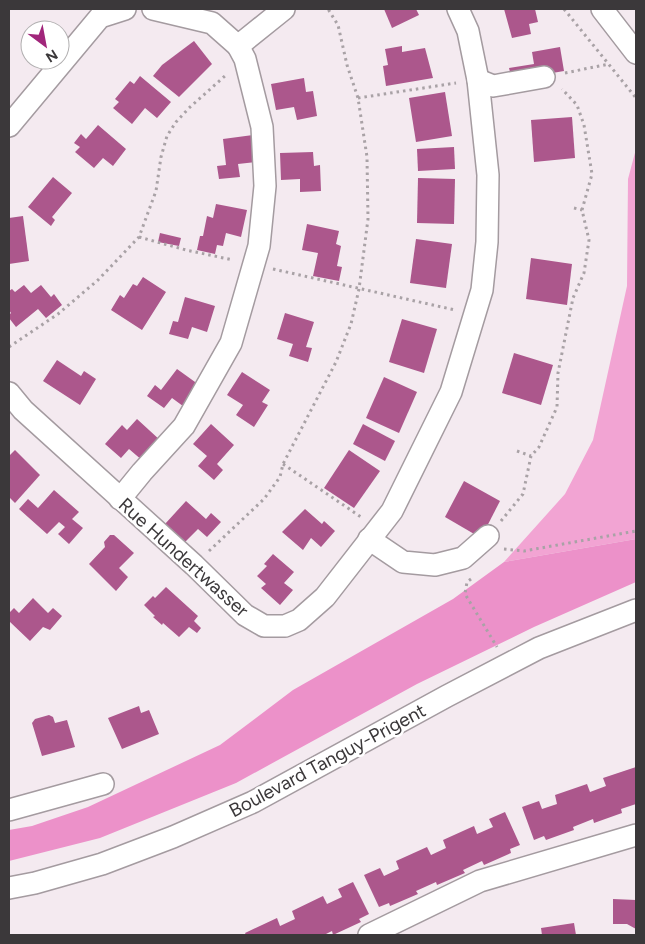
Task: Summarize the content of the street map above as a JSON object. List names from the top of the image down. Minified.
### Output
{"streets":{"street":["Rue Hundertwasser","Boulevard Tanguy-Prigent"]},"north":"bottom right"}
